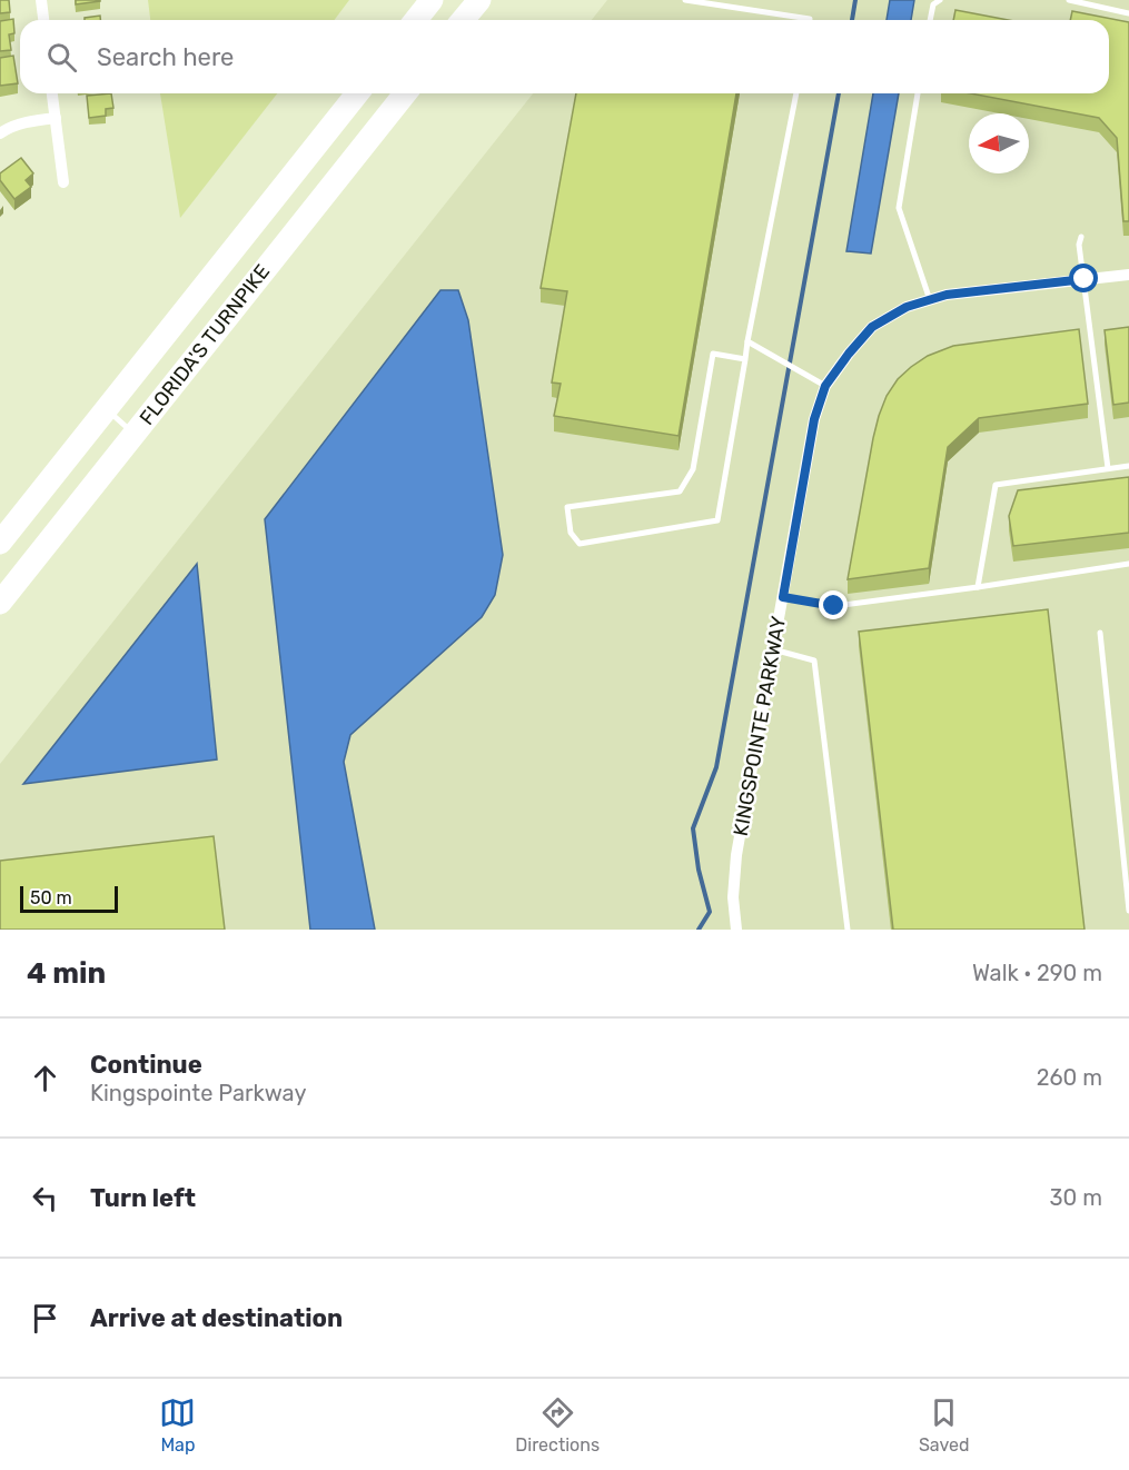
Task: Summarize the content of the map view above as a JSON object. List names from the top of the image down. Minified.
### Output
{"streets":{"highway":["FLORIDA'S TURNPIKE"],"street":["KINGSPOINTE PARKWAY"]},"scale_bar":"50 m","north":"left","page":{"search":"Search here","scale":"50 m","heading":["4 min","Walk · 290 m"],"list":[["Continue","Kingspointe Parkway","260 m"],["Turn left","30 m"],"Arrive at destination"],"nav":["Map","Directions","Saved"]}}
